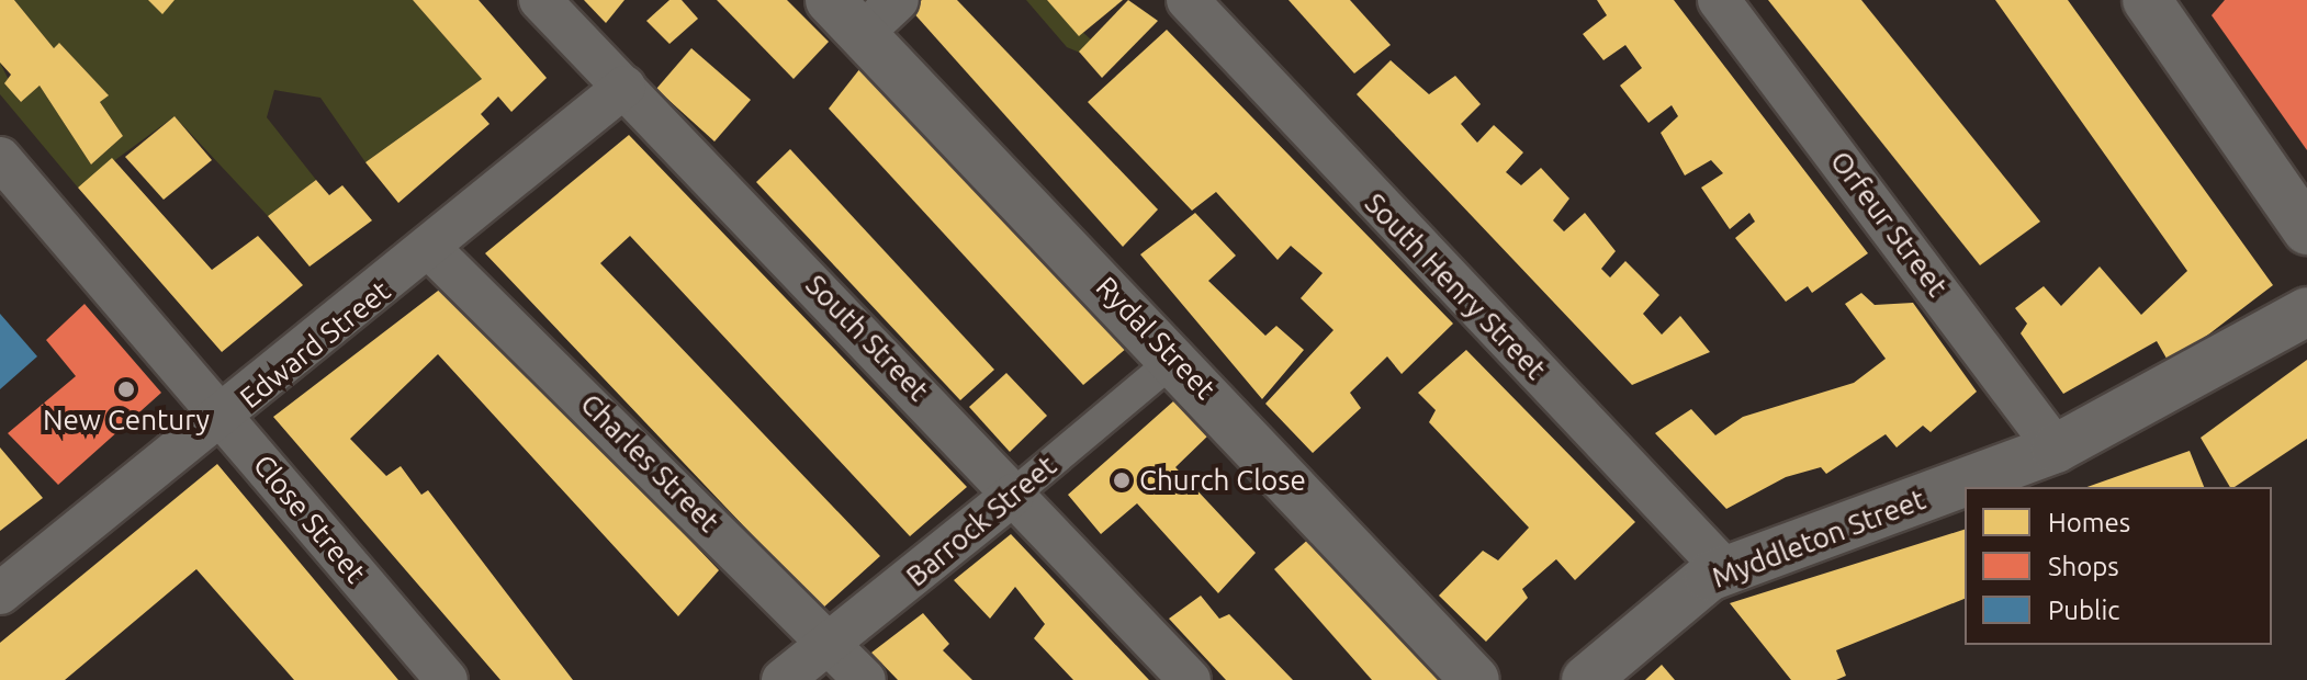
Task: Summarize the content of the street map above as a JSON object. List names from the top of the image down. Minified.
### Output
{"streets":{"street":["Orfeur Street","South Henry Street","South Street","Rydal Street","Edward Street","Charles Street","Close Street","Barrock Street","Myddleton Street"]},"crossings":[["Orfeur Street","Myddleton Street"],["South Henry Street","Myddleton Street"],["South Street","Edward Street"],["South Street","Barrock Street"],["Rydal Street","Barrock Street"],["Edward Street","Charles Street"],["Edward Street","Close Street"],["Charles Street","Barrock Street"]],"places":["New Century","Church Close"],"legend":["Homes","Shops","Public"]}
